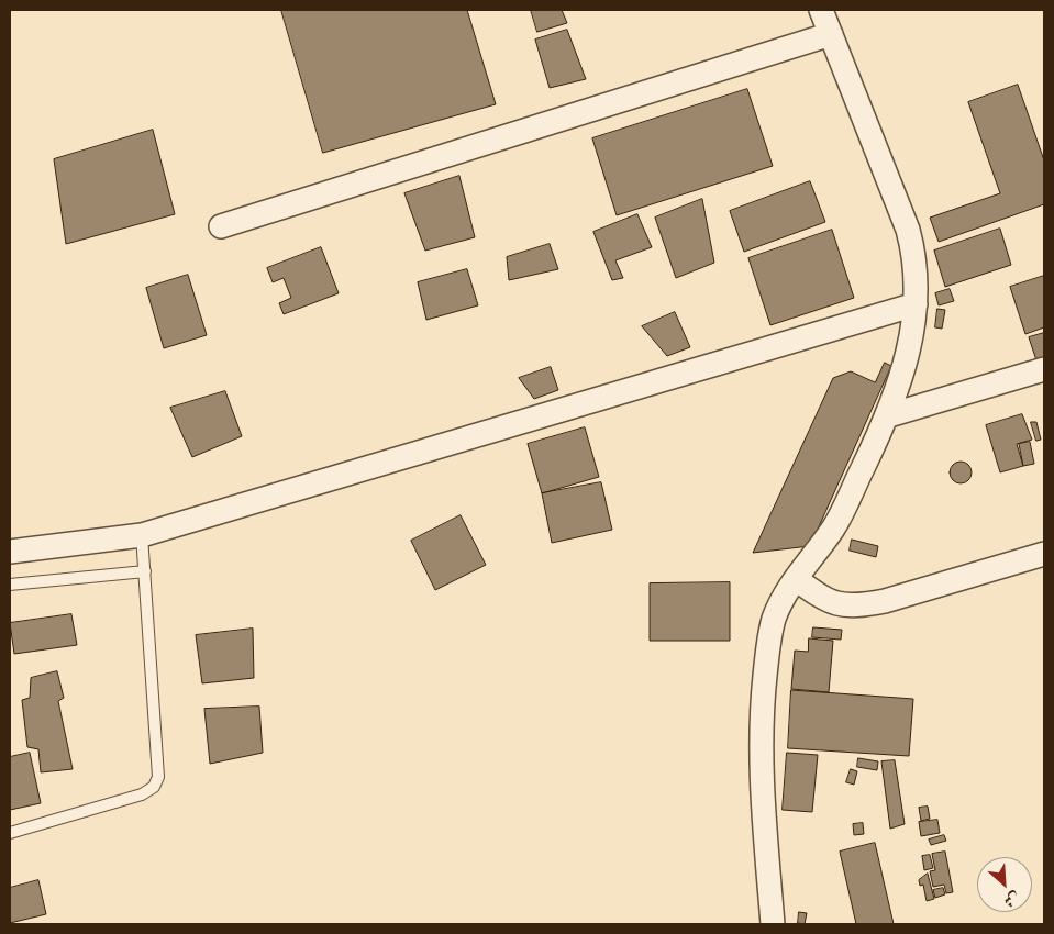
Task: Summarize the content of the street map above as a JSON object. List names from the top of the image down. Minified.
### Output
{"north":"bottom right"}
